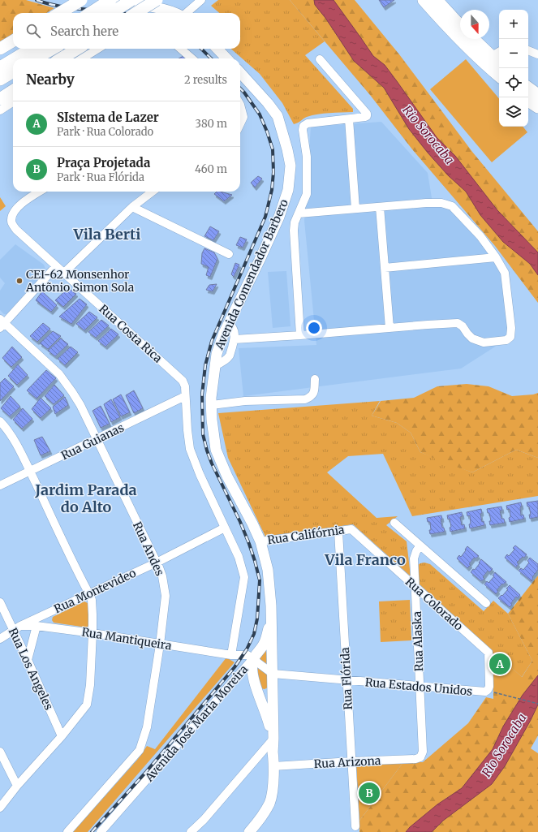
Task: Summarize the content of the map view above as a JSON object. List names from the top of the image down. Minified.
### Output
{"streets":{"main road":["Avenida Comendador Barbero"],"street":["Rua Costa Rica","Rua Guianas","Rua Califórnia","Rua Andes","Rua Montevideo","Rua Colorado","Rua Mantiqueira","Rua Alaska","Rua Los Angeles","Rua Flórida","Rua Estados Unidos","Avenida José Maria Moreira","Rua Arizona"]},"crossings":[["Avenida Comendador Barbero","Rua Califórnia"],["Avenida Comendador Barbero","Rua Estados Unidos"],["Avenida Comendador Barbero","Avenida José Maria Moreira"],["Avenida Comendador Barbero","Rua Arizona"],["Rua Costa Rica","Rua Guianas"],["Rua Costa Rica","Avenida José Maria Moreira"],["Rua Guianas","Rua Andes"],["Rua Guianas","Avenida José Maria Moreira"],["Rua Califórnia","Rua Colorado"],["Rua Califórnia","Rua Flórida"],["Rua Andes","Rua Montevideo"],["Rua Andes","Rua Mantiqueira"],["Rua Montevideo","Rua Mantiqueira"],["Rua Montevideo","Rua Los Angeles"],["Rua Montevideo","Avenida José Maria Moreira"],["Rua Colorado","Rua Alaska"],["Rua Colorado","Rua Estados Unidos"],["Rua Mantiqueira","Rua Los Angeles"],["Rua Mantiqueira","Avenida José Maria Moreira"],["Rua Alaska","Rua Estados Unidos"],["Rua Alaska","Rua Arizona"],["Rua Flórida","Rua Estados Unidos"],["Rua Flórida","Rua Arizona"]],"districts":["Vila Berti","Jardim Parada do Alto","Vila Franco"],"water":["Rio Sorocaba"],"places":["CEI-62 Monsenhor Antõnio Simon Sola"],"north":"bottom","page":{"map_buttons":["+","−"],"search":"Search here","heading":["Nearby","2 results"],"list":[{"mark":"A","name":"SIstema de Lazer","note":"Park · Rua Colorado","value":"380 m"},{"mark":"B","name":"Praça Projetada","note":"Park · Rua Flórida","value":"460 m"}],"pins":["A","B"]}}
